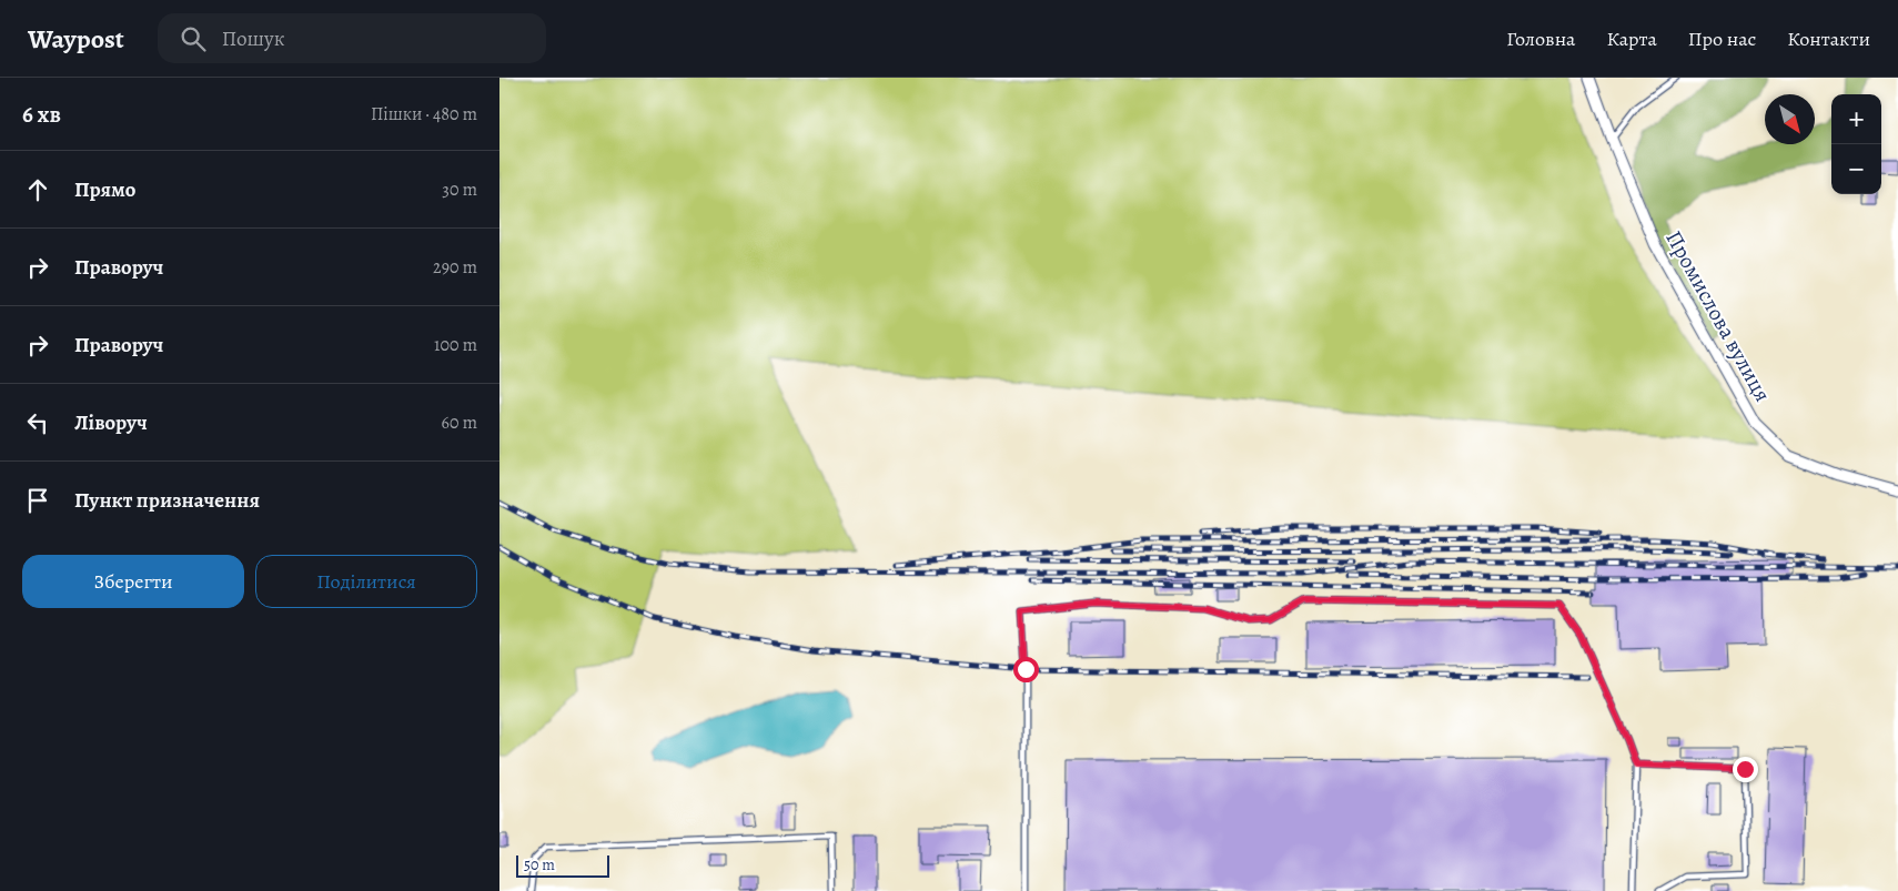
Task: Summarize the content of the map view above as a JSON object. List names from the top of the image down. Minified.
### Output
{"streets":{"street":["Промислова вулиця"]},"scale_bar":"50 m","north":"bottom right","page":{"header":"Waypost","search":"Пошук","nav":["Головна","Карта","Про нас","Контакти"],"heading":["6 хв","Пішки · 480 m"],"map_buttons":["+","−"],"list":[["Прямо","30 m"],["Праворуч","290 m"],["Праворуч","100 m"],["Ліворуч","60 m"],"Пункт призначення"],"buttons":["Зберегти","Поділитися"],"scale":"50 m"}}
